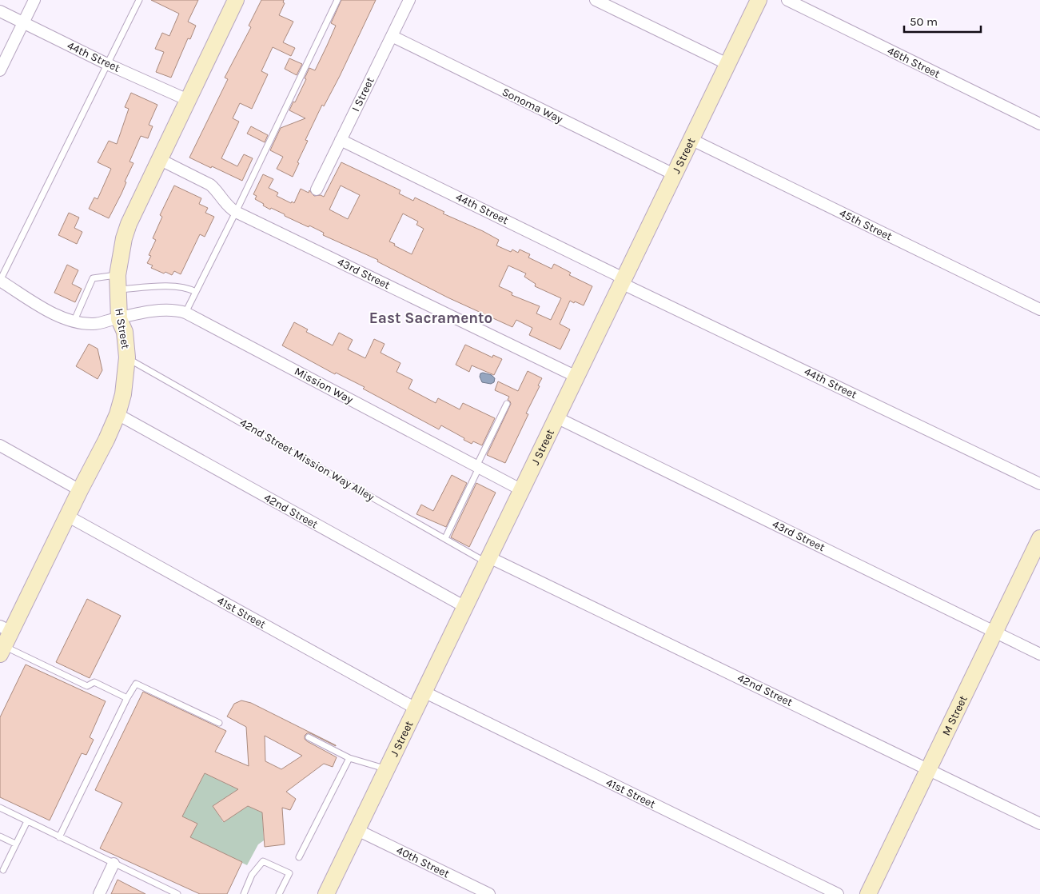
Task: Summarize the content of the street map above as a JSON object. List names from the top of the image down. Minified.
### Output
{"streets":{"main road":["J Street","H Street","M Street"],"street":["44th Street","46th Street","I Street","Sonoma Way","45th Street","43rd Street","Mission Way","42nd Street","41st Street","40th Street"],"lane":["42nd Street Mission Way Alley"]},"crossings":[["44th Street","I Street"],["44th Street","J Street"],["44th Street","H Street"],["I Street","Sonoma Way"],["Sonoma Way","J Street"],["J Street","45th Street"],["J Street","43rd Street"],["J Street","Mission Way"],["J Street","42nd Street Mission Way Alley"],["J Street","42nd Street"],["J Street","41st Street"],["J Street","40th Street"],["43rd Street","H Street"],["43rd Street","M Street"],["H Street","Mission Way"],["H Street","42nd Street Mission Way Alley"],["H Street","42nd Street"],["H Street","41st Street"],["42nd Street Mission Way Alley","42nd Street"],["42nd Street","M Street"]],"districts":["East Sacramento"],"scale_bar":"50 m"}
